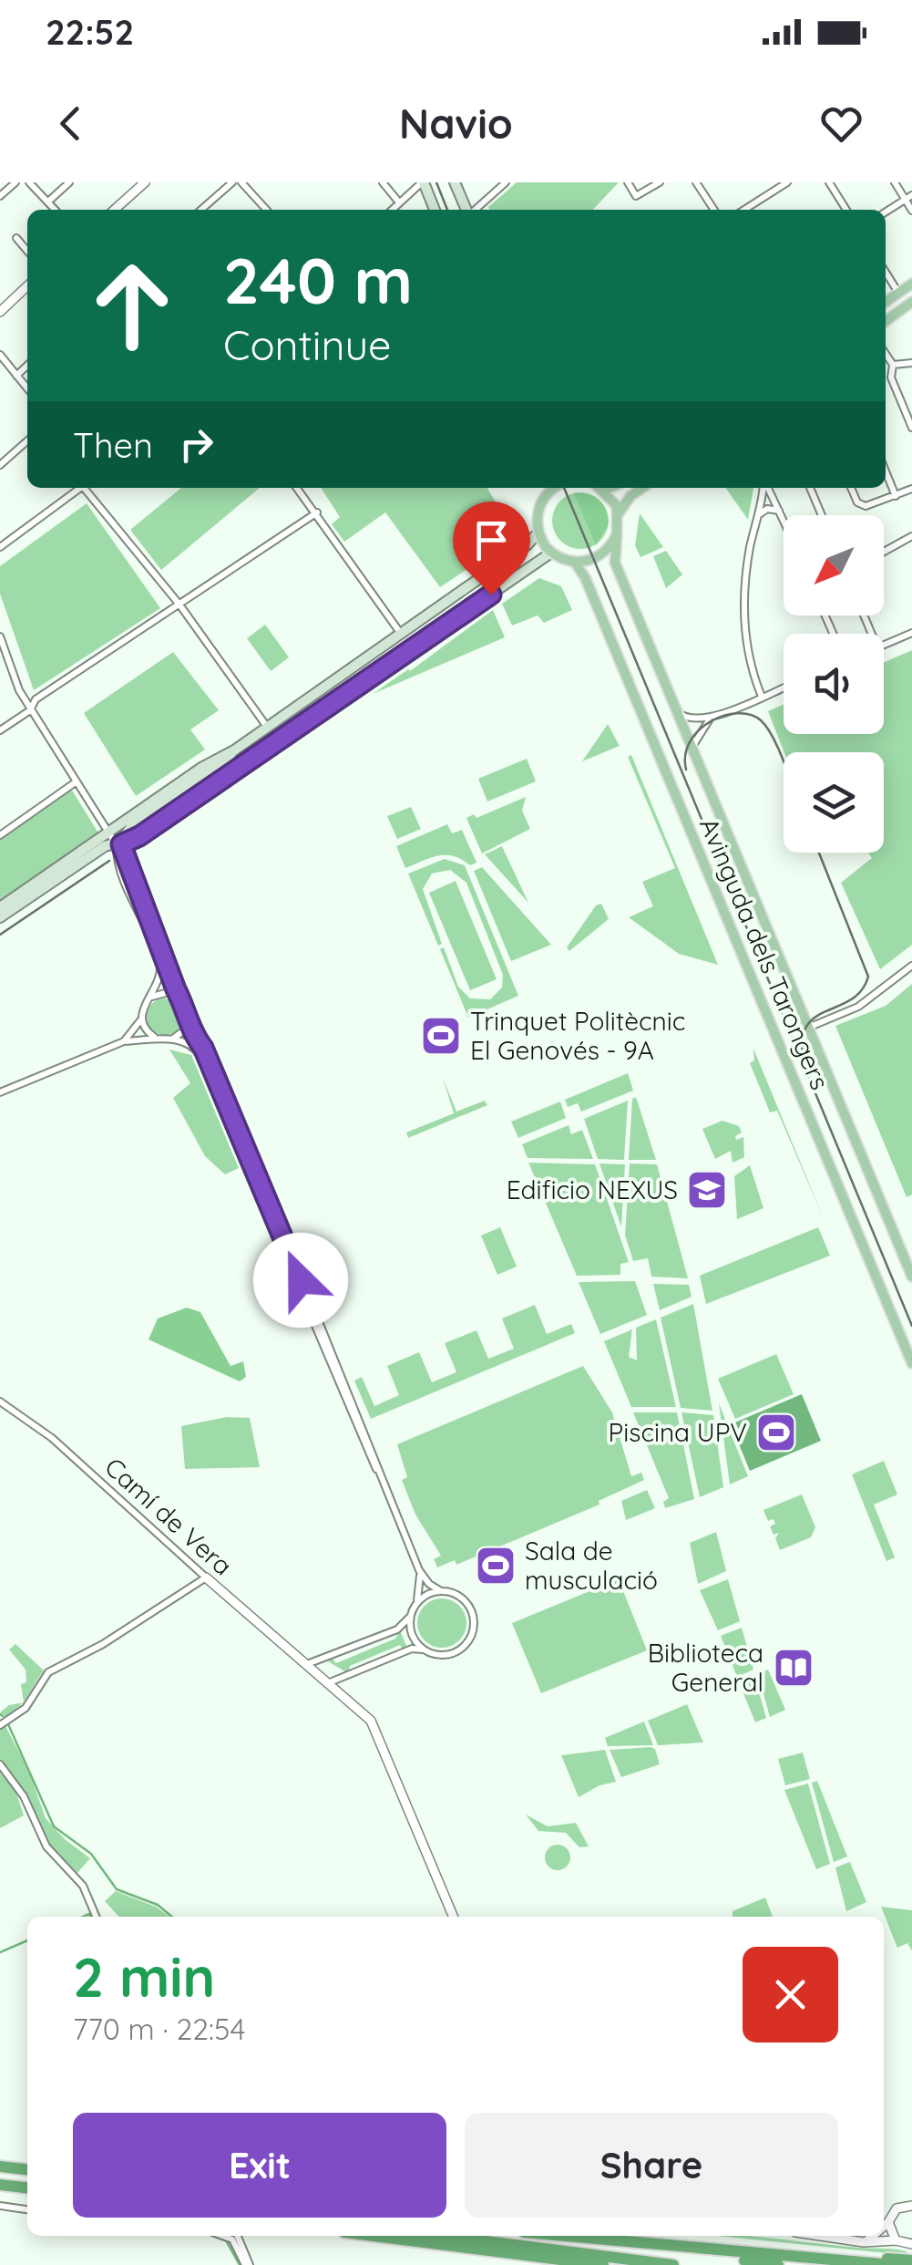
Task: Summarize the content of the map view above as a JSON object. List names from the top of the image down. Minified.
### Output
{"streets":{"main road":["Avinguda dels Tarongers"],"street":["Camí de Vera"]},"places":{"sports":["Trinquet Politècnic El Genovés - 9A","Piscina UPV","Sala de musculació"],"school or university":["Edificio NEXUS"],"library":["Biblioteca General"]},"north":"bottom left","page":{"status":"22:52","header":"Navio","turn":["240 m","Continue"],"then":"Then","heading":["2 min","770 m · 22:54"],"buttons":["Exit","Share"]}}
